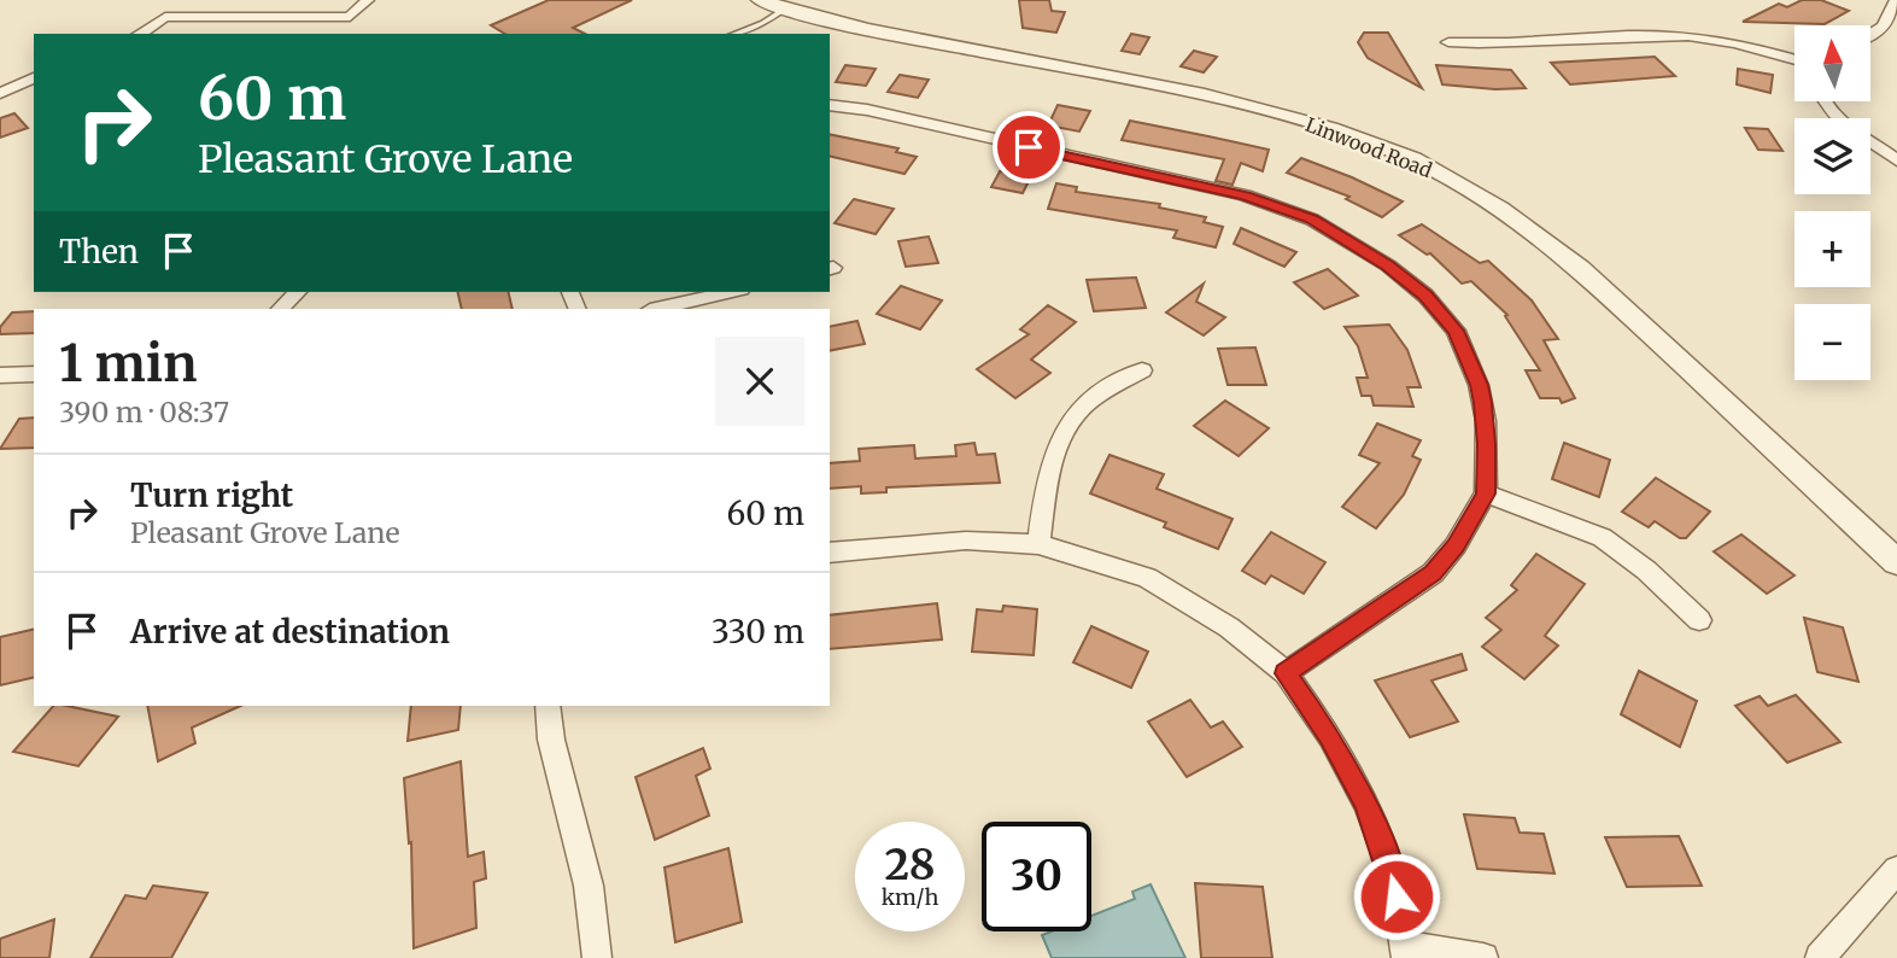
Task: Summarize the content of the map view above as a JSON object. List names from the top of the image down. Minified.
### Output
{"streets":{"street":["Linwood Road"]},"north":"top","page":{"map_buttons":["+","−"],"turn":["60 m","Pleasant Grove Lane"],"then":"Then","heading":["1 min","390 m · 08:37"],"list":[{"name":"Turn right","note":"Pleasant Grove Lane","value":"60 m"},{"name":"Arrive at destination","value":"330 m"}],"speed":"28 km/h","limit":"30"}}
